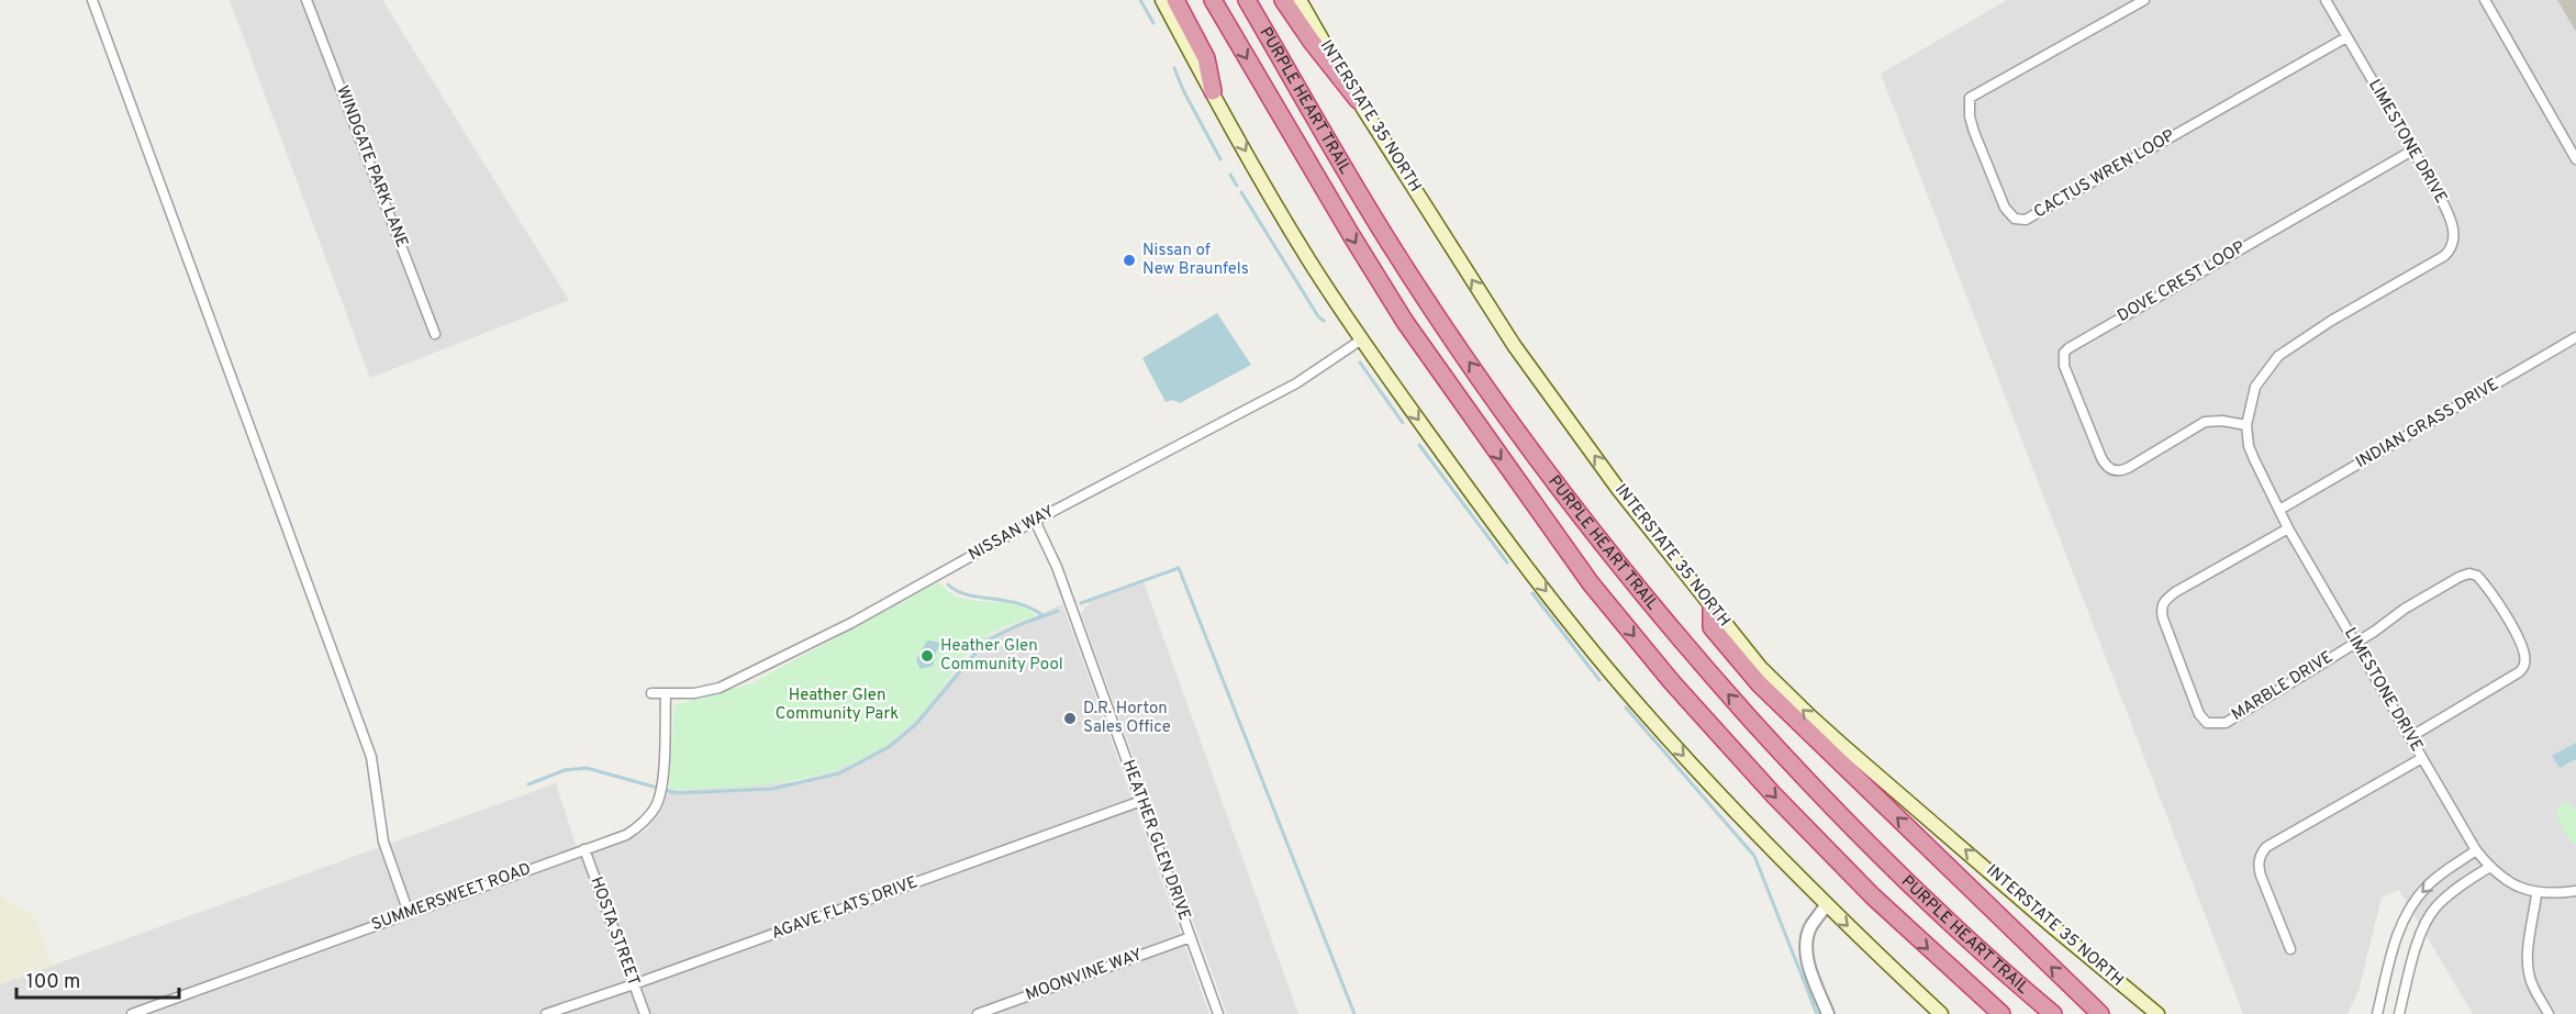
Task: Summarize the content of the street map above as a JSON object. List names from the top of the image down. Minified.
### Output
{"streets":{"highway":["PURPLE HEART TRAIL"],"main road":["INTERSTATE 35 NORTH"],"street":["LIMESTONE DRIVE","WINDGATE PARK LANE","CACTUS WREN LOOP","DOVE CREST LOOP","INDIAN GRASS DRIVE","NISSAN WAY","MARBLE DRIVE","HEATHER GLEN DRIVE","SUMMERSWEET ROAD","AGAVE FLATS DRIVE","HOSTA STREET","MOONVINE WAY"]},"crossings":[["LIMESTONE DRIVE","CACTUS WREN LOOP"],["LIMESTONE DRIVE","DOVE CREST LOOP"],["LIMESTONE DRIVE","INDIAN GRASS DRIVE"],["LIMESTONE DRIVE","MARBLE DRIVE"],["NISSAN WAY","HEATHER GLEN DRIVE"],["NISSAN WAY","SUMMERSWEET ROAD"],["HEATHER GLEN DRIVE","AGAVE FLATS DRIVE"],["HEATHER GLEN DRIVE","MOONVINE WAY"],["SUMMERSWEET ROAD","HOSTA STREET"],["AGAVE FLATS DRIVE","HOSTA STREET"]],"one_way":["INTERSTATE 35 NORTH"],"parks":["Heather Glen Community Park"],"places":["Nissan of New Braunfels","Heather Glen Community Pool","D.R. Horton Sales Office"],"scale_bar":"100 m"}
